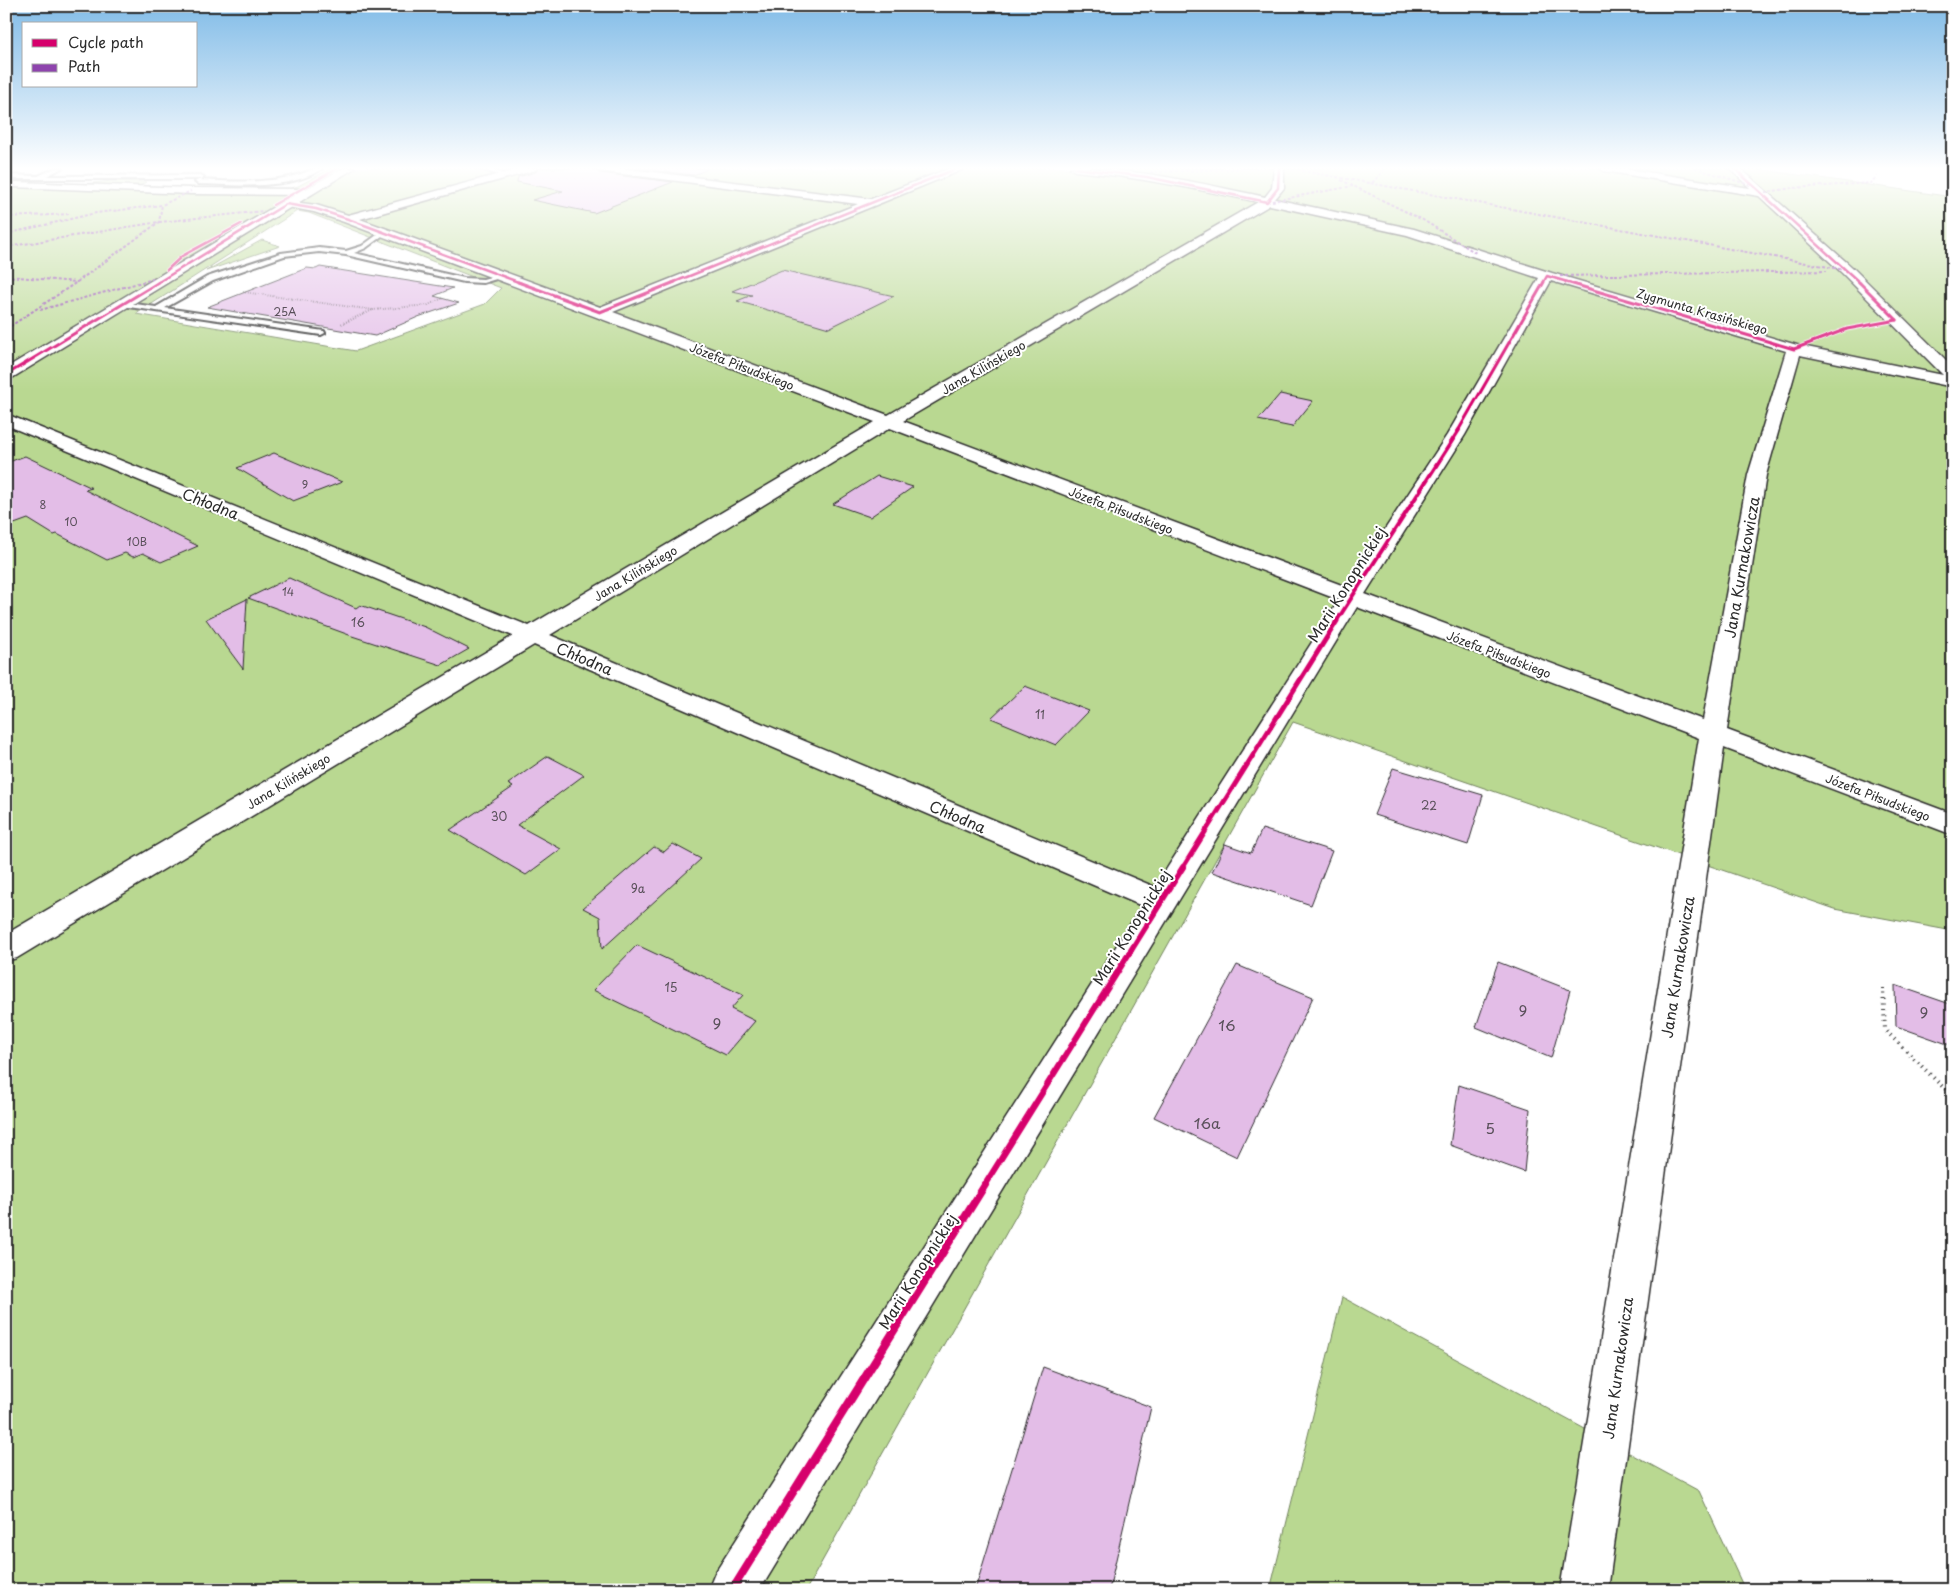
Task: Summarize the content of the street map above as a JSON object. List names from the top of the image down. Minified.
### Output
{"streets":{"street":["Zygmunta Krasińskiego","Józefa Piłsudskiego","Jana Kilińskiego","Chłodna","Jana Kurnakowicza","Marii Konopnickiej"]},"crossings":[["Zygmunta Krasińskiego","Jana Kurnakowicza"],["Zygmunta Krasińskiego","Marii Konopnickiej"],["Józefa Piłsudskiego","Jana Kilińskiego"],["Józefa Piłsudskiego","Jana Kurnakowicza"],["Józefa Piłsudskiego","Marii Konopnickiej"],["Jana Kilińskiego","Chłodna"],["Chłodna","Marii Konopnickiej"]],"house_numbers":["25A","9","8","10","10B","14","16","11","22","30","9a","15","9","9","9","16","16a","5"],"legend":["Cycle path","Path"]}
